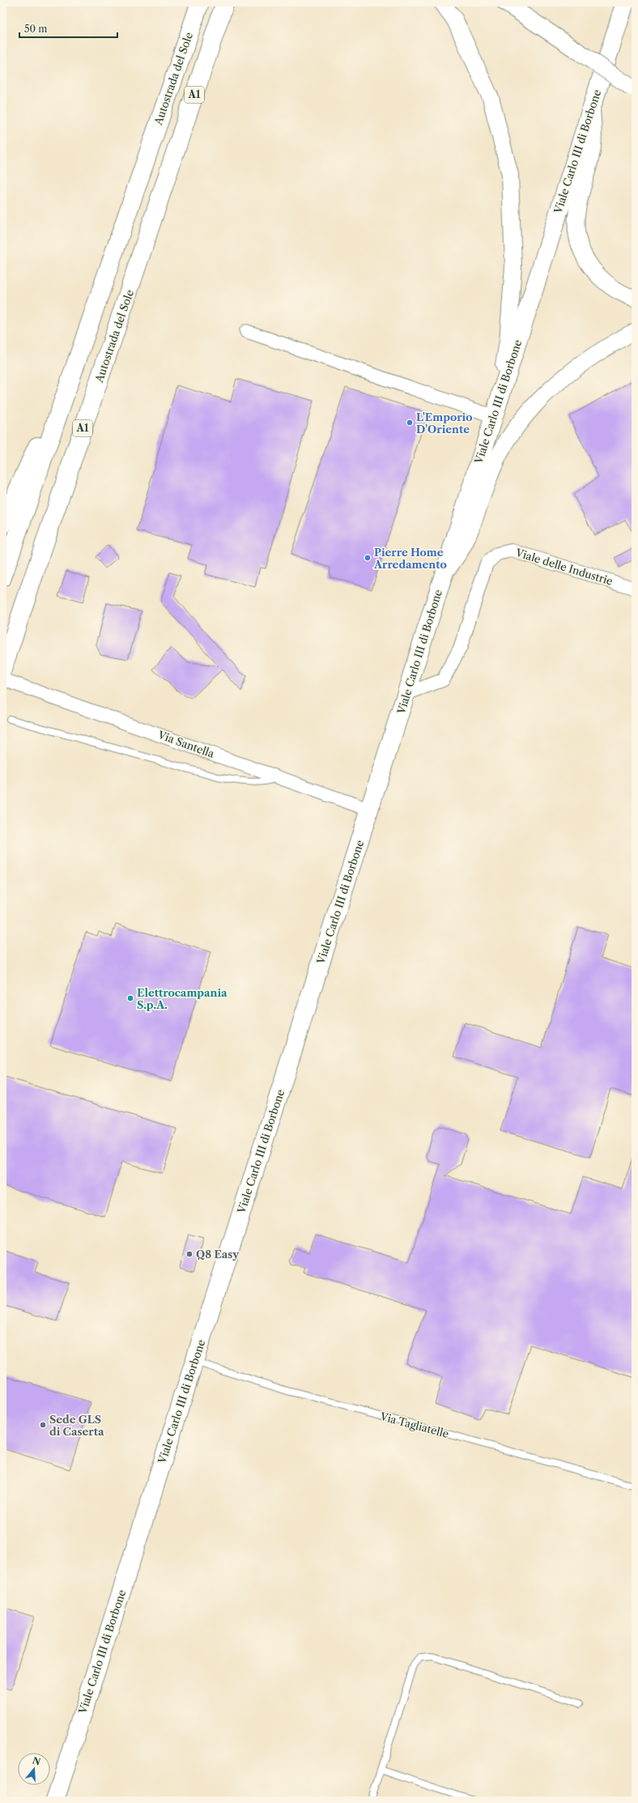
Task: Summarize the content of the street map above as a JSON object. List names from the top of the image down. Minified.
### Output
{"streets":{"main road":["Autostrada del Sole","A1","Viale Carlo III di Borbone"],"street":["Viale delle Industrie","Via Santella"],"lane":["Via Tagliatelle"]},"crossings":[["Viale Carlo III di Borbone","Viale delle Industrie"],["Viale Carlo III di Borbone","Via Santella"],["Viale Carlo III di Borbone","Via Tagliatelle"]],"places":["L'Emporio D'Oriente","Pierre Home Arredamento","Elettrocampania S.p.A.","Q8 Easy","Sede GLS di Caserta"],"scale_bar":"50 m","north":"top"}
